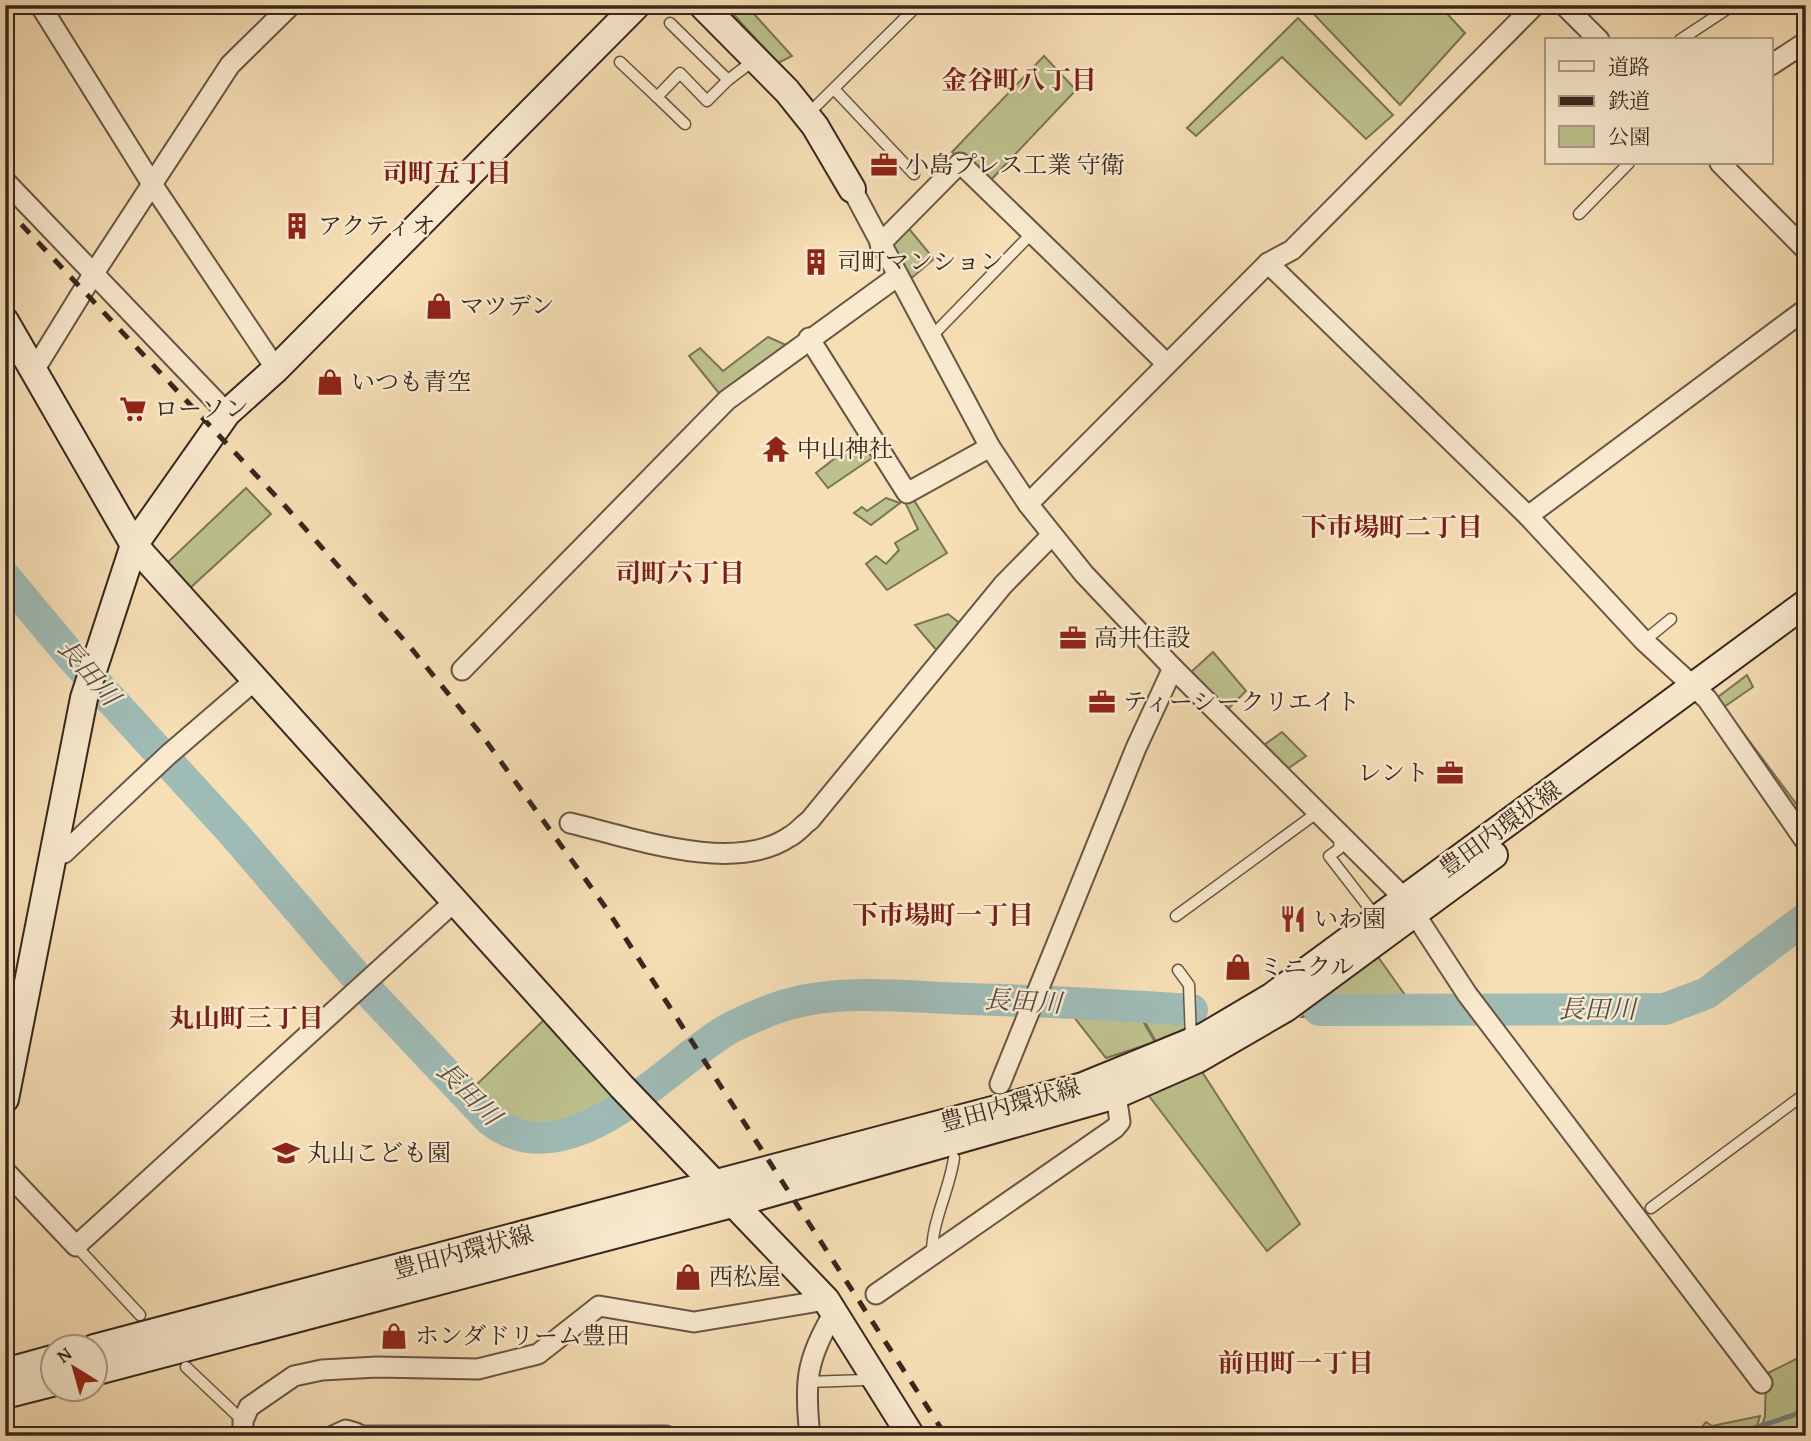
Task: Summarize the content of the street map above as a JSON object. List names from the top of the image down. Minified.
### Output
{"streets":{"street":["豊田内環状線"]},"districts":["金谷町八丁目","司町五丁目","下市場町二丁目","司町六丁目","下市場町一丁目","丸山町三丁目","前田町一丁目"],"water":["長田川"],"places":{"office":["小島プレス工業 守衛","高井住設","ティーシークリエイト","レント"],"building":["アクティオ","司町マンション"],"shop":["マツデン","いつも青空","ミニクル","西松屋","ホンダドリーム豊田"],"supermarket":["ローソン"],"temple":["中山神社"],"restaurant":["いわ園"],"school or university":["丸山こども園"]},"legend":["道路","鉄道","公園"],"north":"top left"}
